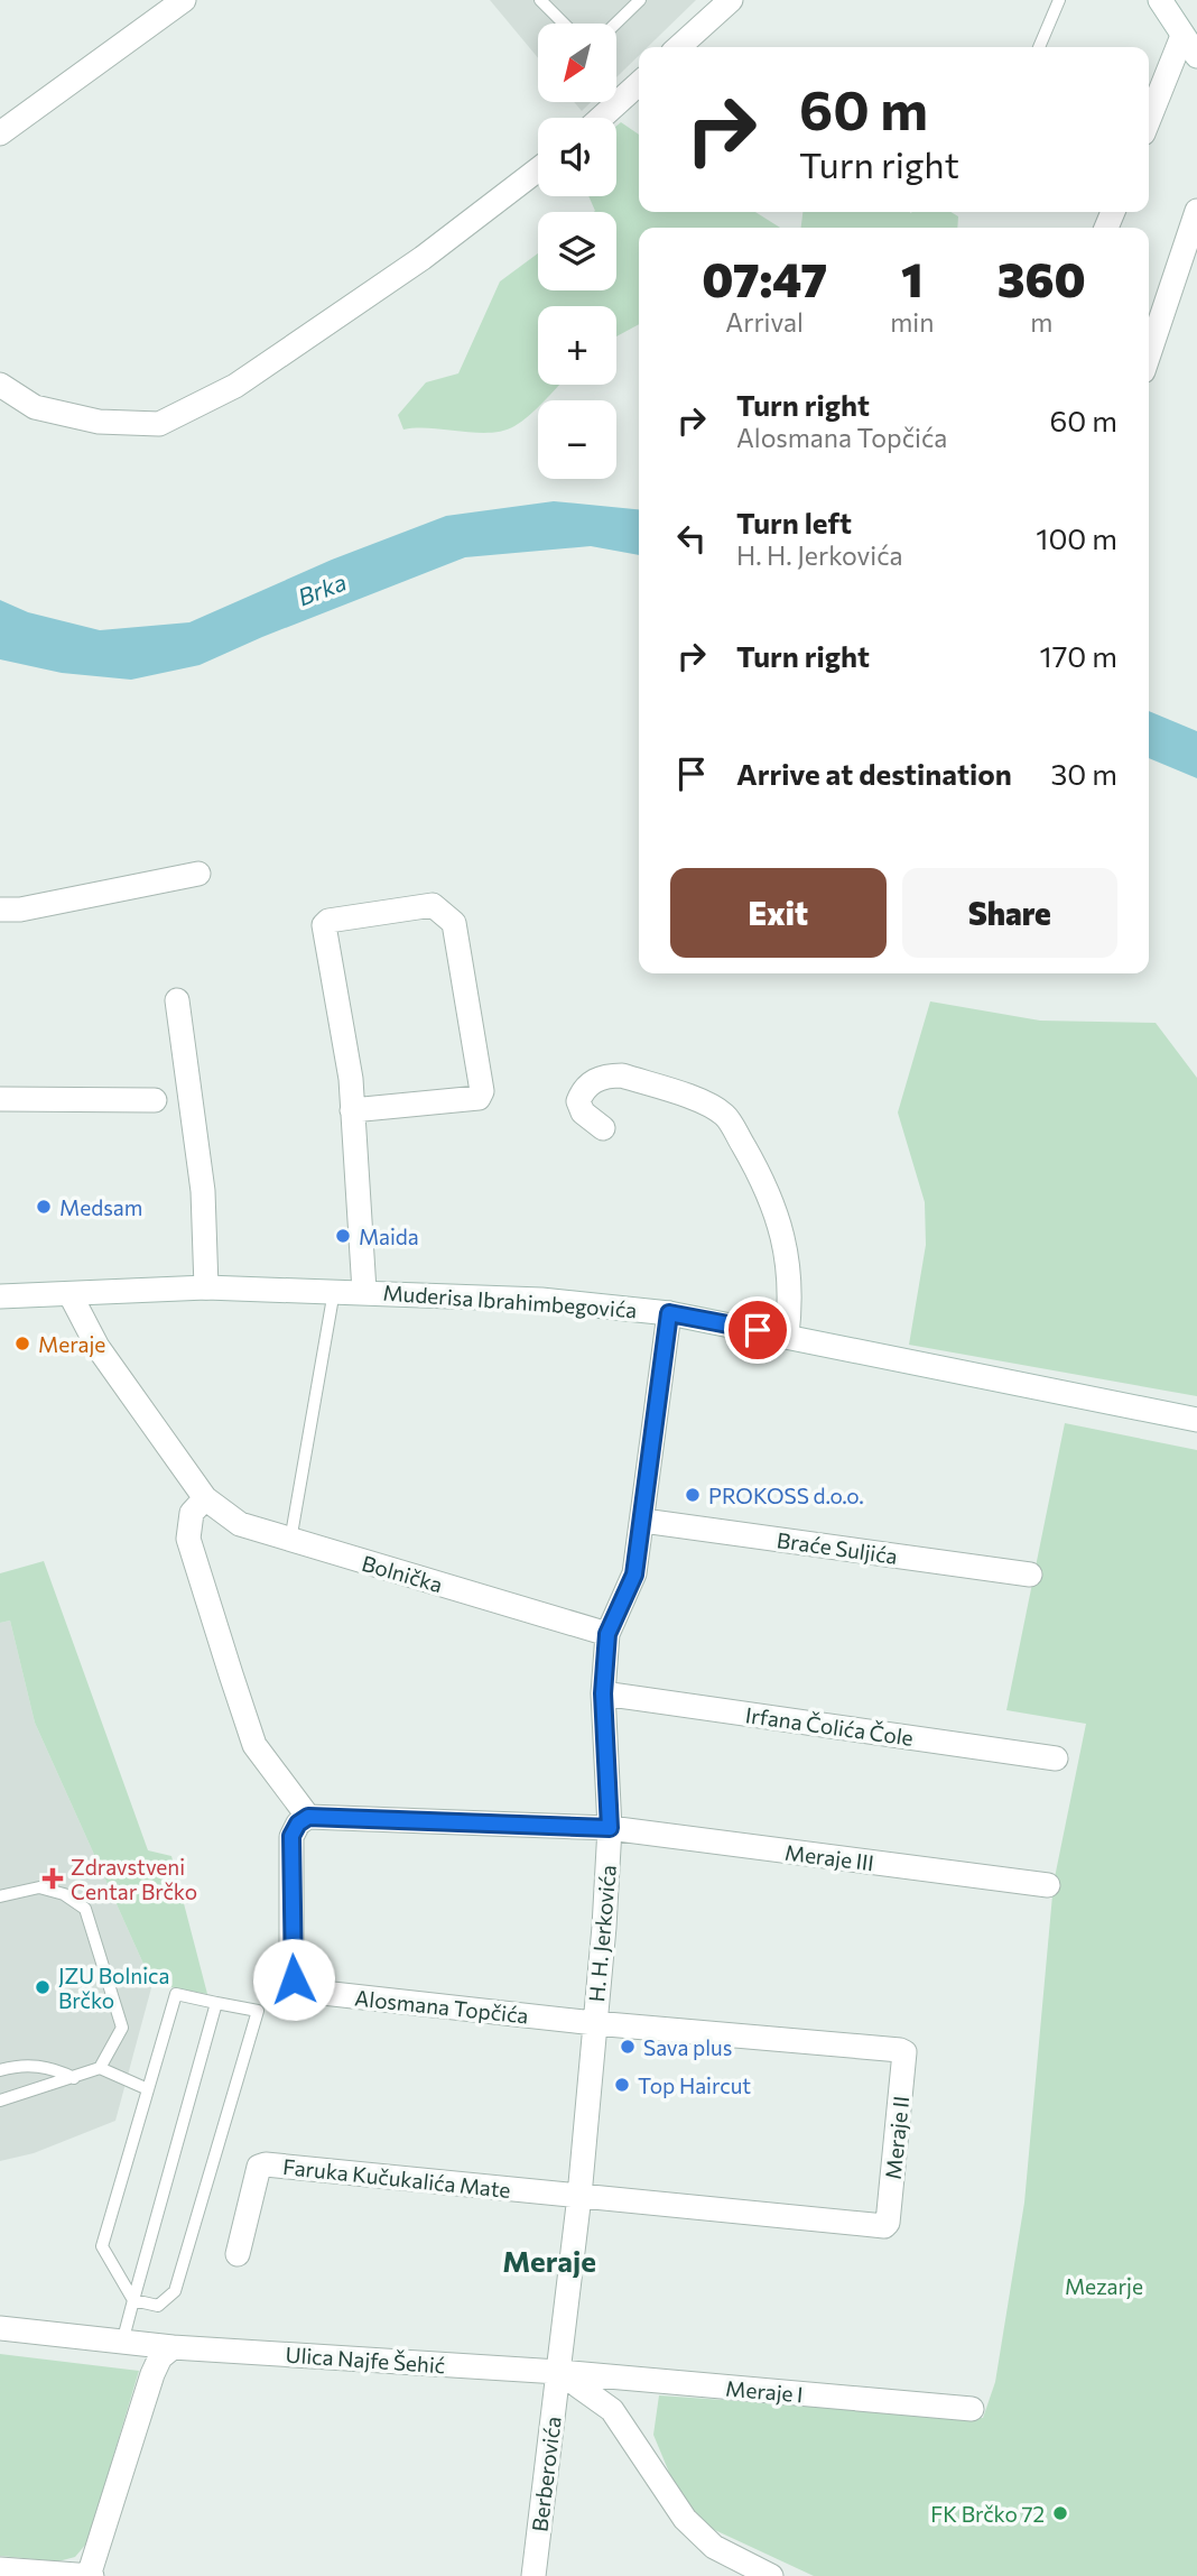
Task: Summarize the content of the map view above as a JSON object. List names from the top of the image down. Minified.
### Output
{"streets":{"street":["Muderisa Ibrahimbegovića","Braće Suljića","Bolnička","Irfana Čolića Čole","Meraje III","H. H. Jerkovića","Alosmana Topčića","Meraje II","Faruka Kučukalića Mate","Ulica Najfe Šehić","Meraje I","Berberovića"]},"crossings":[["Muderisa Ibrahimbegovića","Bolnička"],["Muderisa Ibrahimbegovića","H. H. Jerkovića"],["Braće Suljića","H. H. Jerkovića"],["Bolnička","H. H. Jerkovića"],["Irfana Čolića Čole","H. H. Jerkovića"],["Meraje III","H. H. Jerkovića"],["H. H. Jerkovića","Alosmana Topčića"],["H. H. Jerkovića","Meraje II"],["H. H. Jerkovića","Faruka Kučukalića Mate"],["H. H. Jerkovića","Ulica Najfe Šehić"],["H. H. Jerkovića","Meraje I"],["H. H. Jerkovića","Berberovića"],["Alosmana Topčića","Meraje II"],["Meraje II","Faruka Kučukalića Mate"],["Ulica Najfe Šehić","Meraje I"],["Ulica Najfe Šehić","Berberovića"],["Meraje I","Berberovića"]],"districts":["Meraje"],"water":["Brka"],"parks":["Mezarje"],"places":{"other":["Medsam","Maida","Meraje","PROKOSS d.o.o.","JZU Bolnica Brčko","Sava plus","Top Haircut","FK Brčko 72"],"health":["Zdravstveni Centar Brčko"]},"north":"bottom left","page":{"map_buttons":["+","−"],"turn":["60 m","Turn right"],"eta":["07:47","Arrival","1","min","360","m"],"list":[{"name":"Turn right","note":"Alosmana Topčića","value":"60 m"},{"name":"Turn left","note":"H. H. Jerkovića","value":"100 m"},{"name":"Turn right","value":"170 m"},{"name":"Arrive at destination","value":"30 m"}],"buttons":["Exit","Share"]}}
